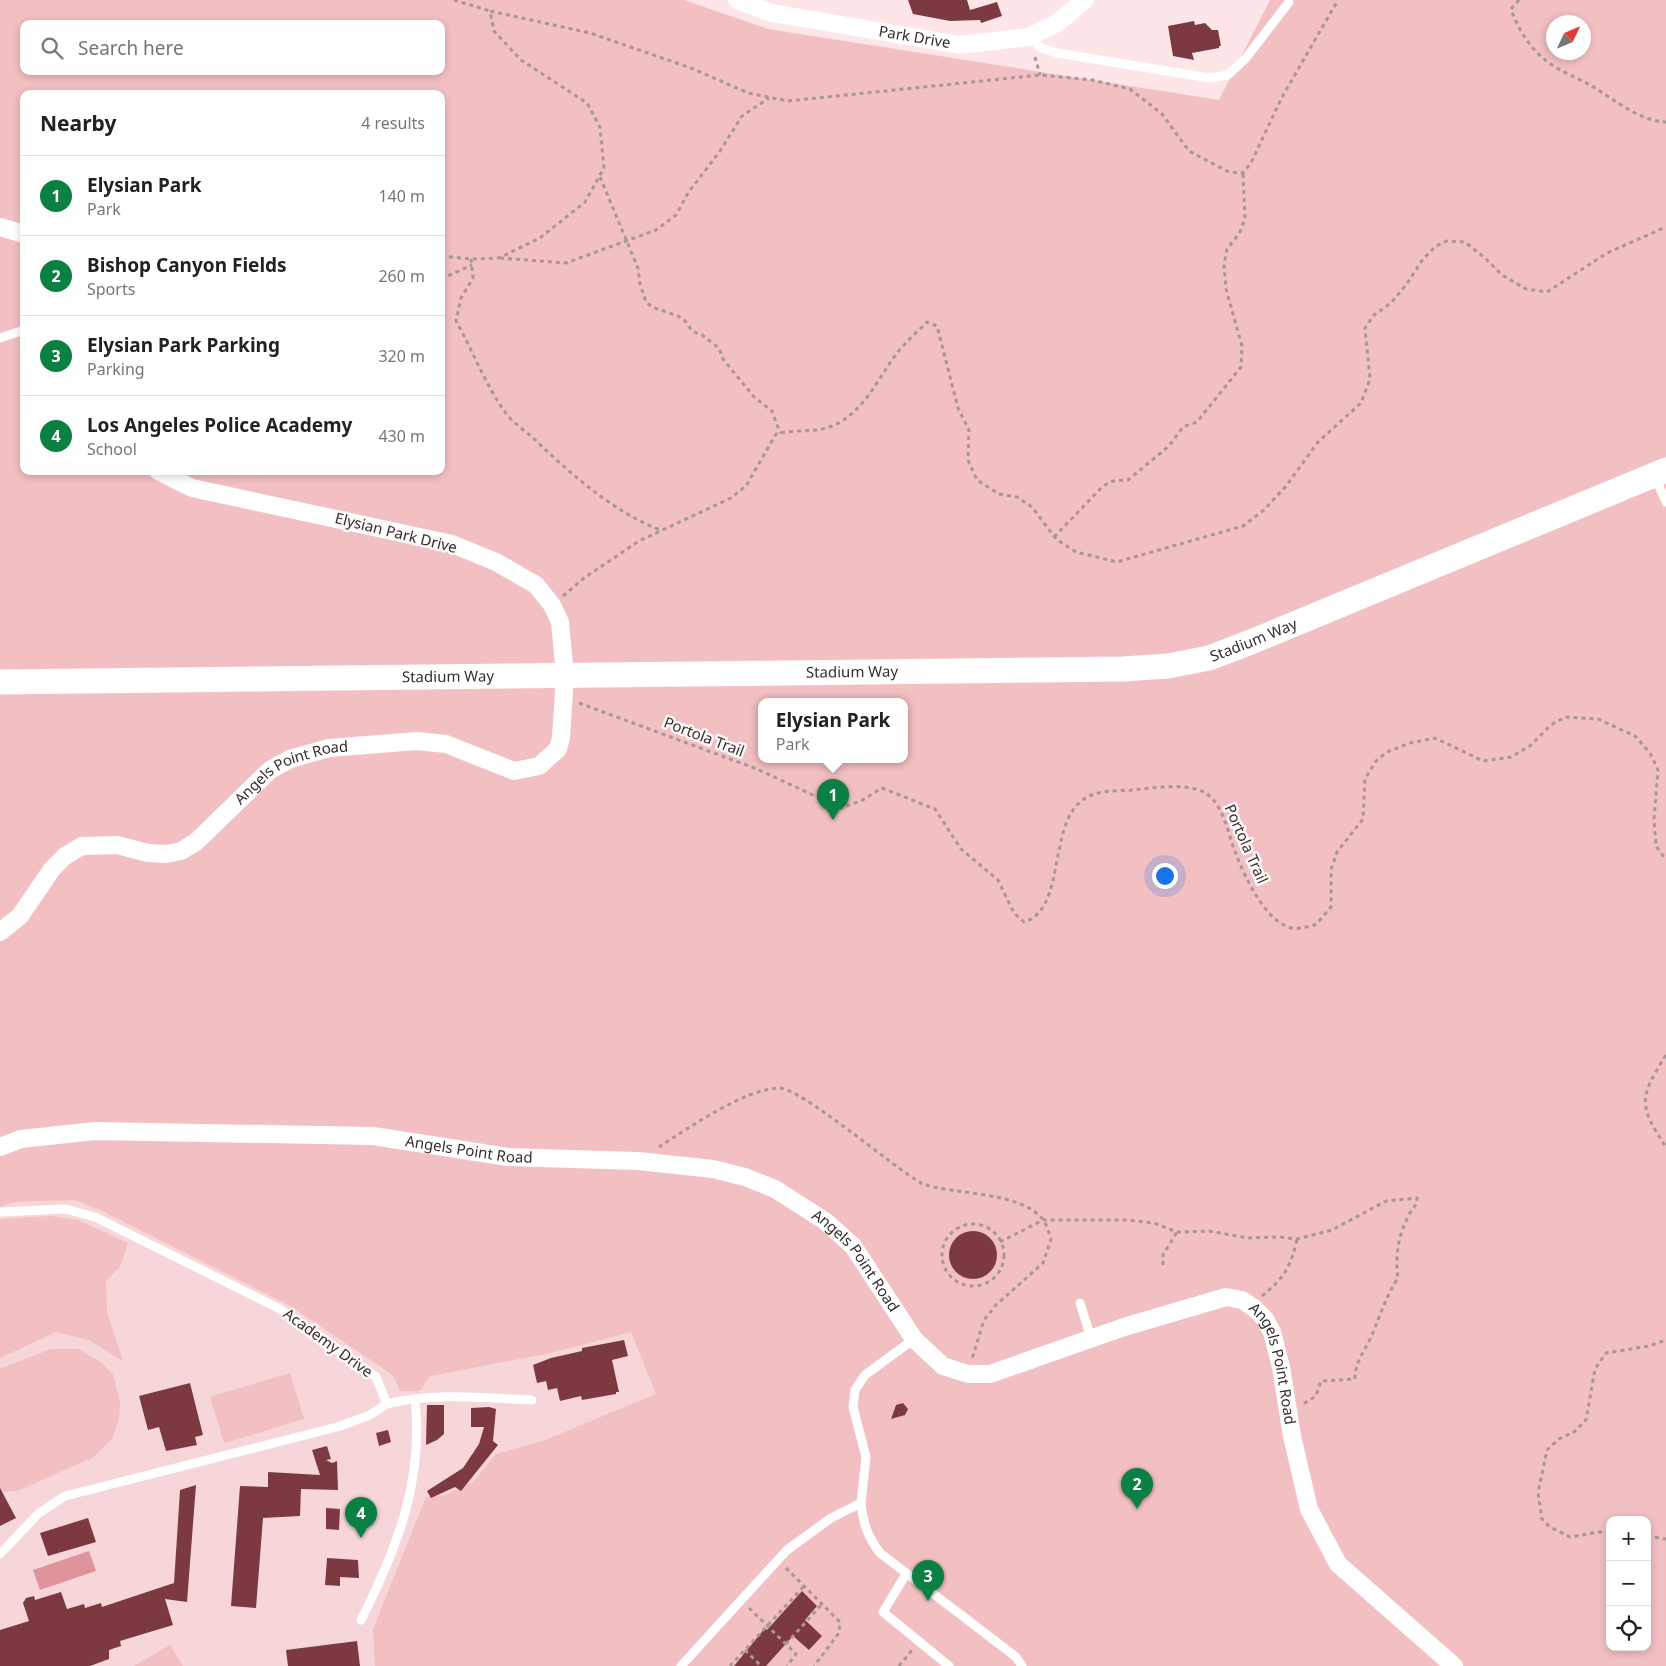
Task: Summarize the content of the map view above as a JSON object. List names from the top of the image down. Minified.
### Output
{"streets":{"main road":["Stadium Way"],"street":["Park Drive","Elysian Park Drive","Angels Point Road"],"lane":["Academy Drive"],"path":["Portola Trail"]},"crossings":[["Elysian Park Drive","Stadium Way"],["Elysian Park Drive","Portola Trail"],["Elysian Park Drive","Angels Point Road"],["Stadium Way","Portola Trail"],["Stadium Way","Angels Point Road"],["Portola Trail","Angels Point Road"]],"north":"top right","page":{"search":"Search here","heading":["Nearby","4 results"],"list":[{"mark":"1","name":"Elysian Park","note":"Park","value":"140 m"},{"mark":"2","name":"Bishop Canyon Fields","note":"Sports","value":"260 m"},{"mark":"3","name":"Elysian Park Parking","note":"Parking","value":"320 m"},{"mark":"4","name":"Los Angeles Police Academy","note":"School","value":"430 m"}],"popup":["Elysian Park","Park"],"pins":["1","2","4","3"],"map_buttons":["+","−"]}}
